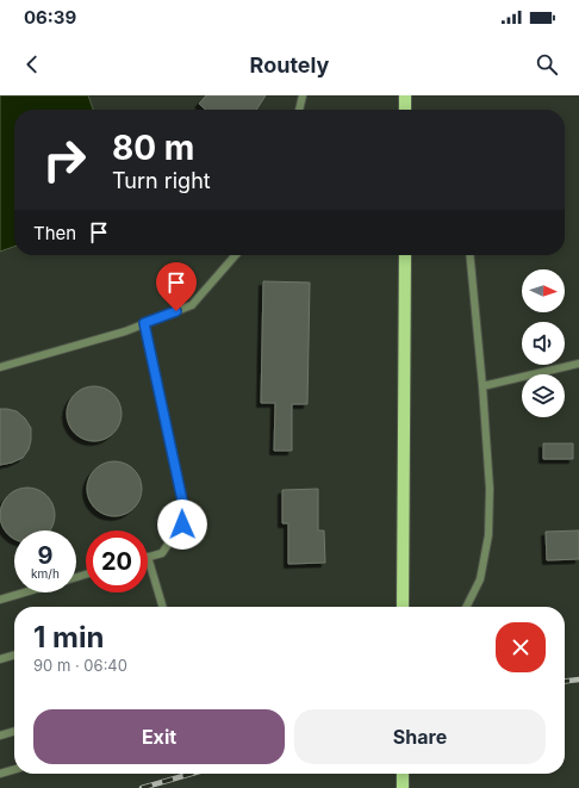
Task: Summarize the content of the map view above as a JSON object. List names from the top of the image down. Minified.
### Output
{"north":"right","page":{"status":"06:39","header":"Routely","turn":["80 m","Turn right"],"then":"Then","speed":"9 km/h","limit":"20","heading":["1 min","90 m · 06:40"],"buttons":["Exit","Share"]}}
